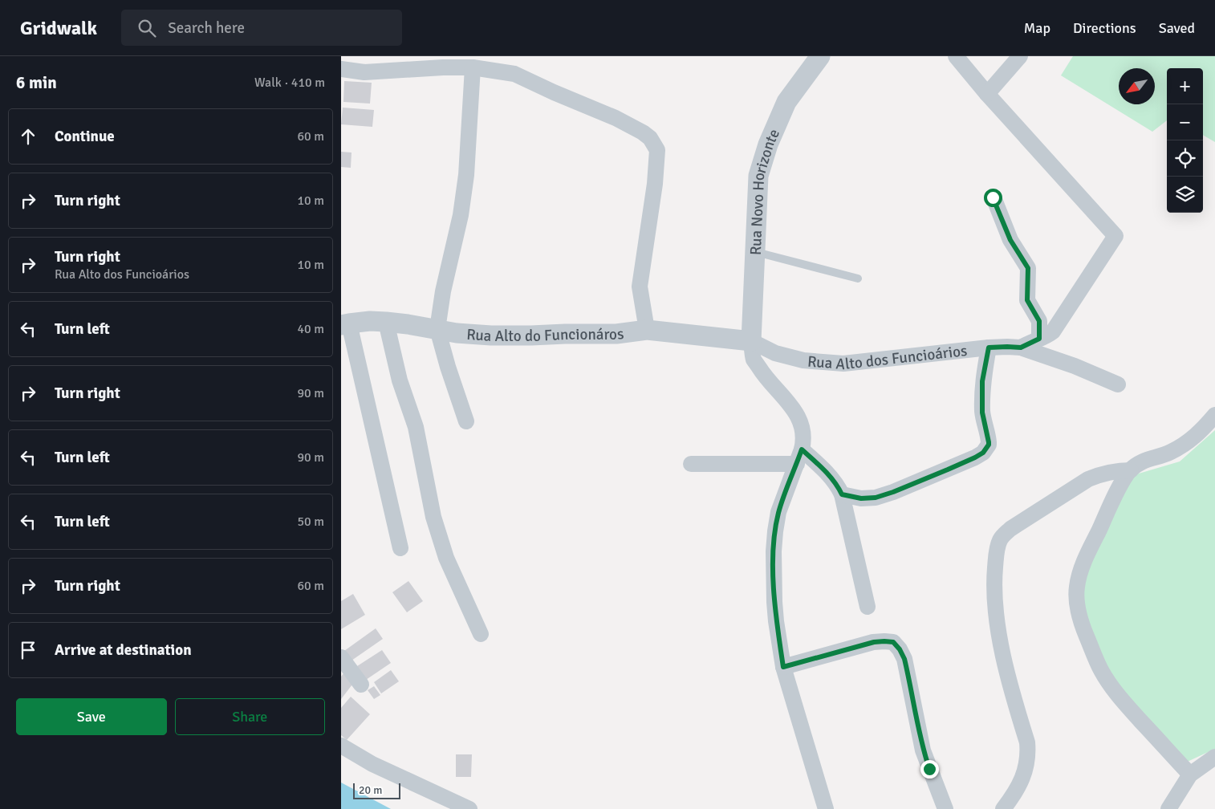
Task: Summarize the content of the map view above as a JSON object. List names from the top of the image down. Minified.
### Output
{"streets":{"street":["Rua Novo Horizonte","Rua Alto do Funcionáros","Rua Alto dos Funcioários"]},"crossings":[["Rua Novo Horizonte","Rua Alto do Funcionáros"],["Rua Novo Horizonte","Rua Alto dos Funcioários"],["Rua Alto do Funcionáros","Rua Alto dos Funcioários"]],"scale_bar":"20 m","north":"bottom left","page":{"header":"Gridwalk","search":"Search here","nav":["Map","Directions","Saved"],"heading":["6 min","Walk · 410 m"],"map_buttons":["+","−"],"list":[["Continue","60 m"],["Turn right","10 m"],["Turn right","Rua Alto dos Funcioários","10 m"],["Turn left","40 m"],["Turn right","90 m"],["Turn left","90 m"],["Turn left","50 m"],["Turn right","60 m"],"Arrive at destination"],"buttons":["Save","Share"],"scale":"20 m"}}
